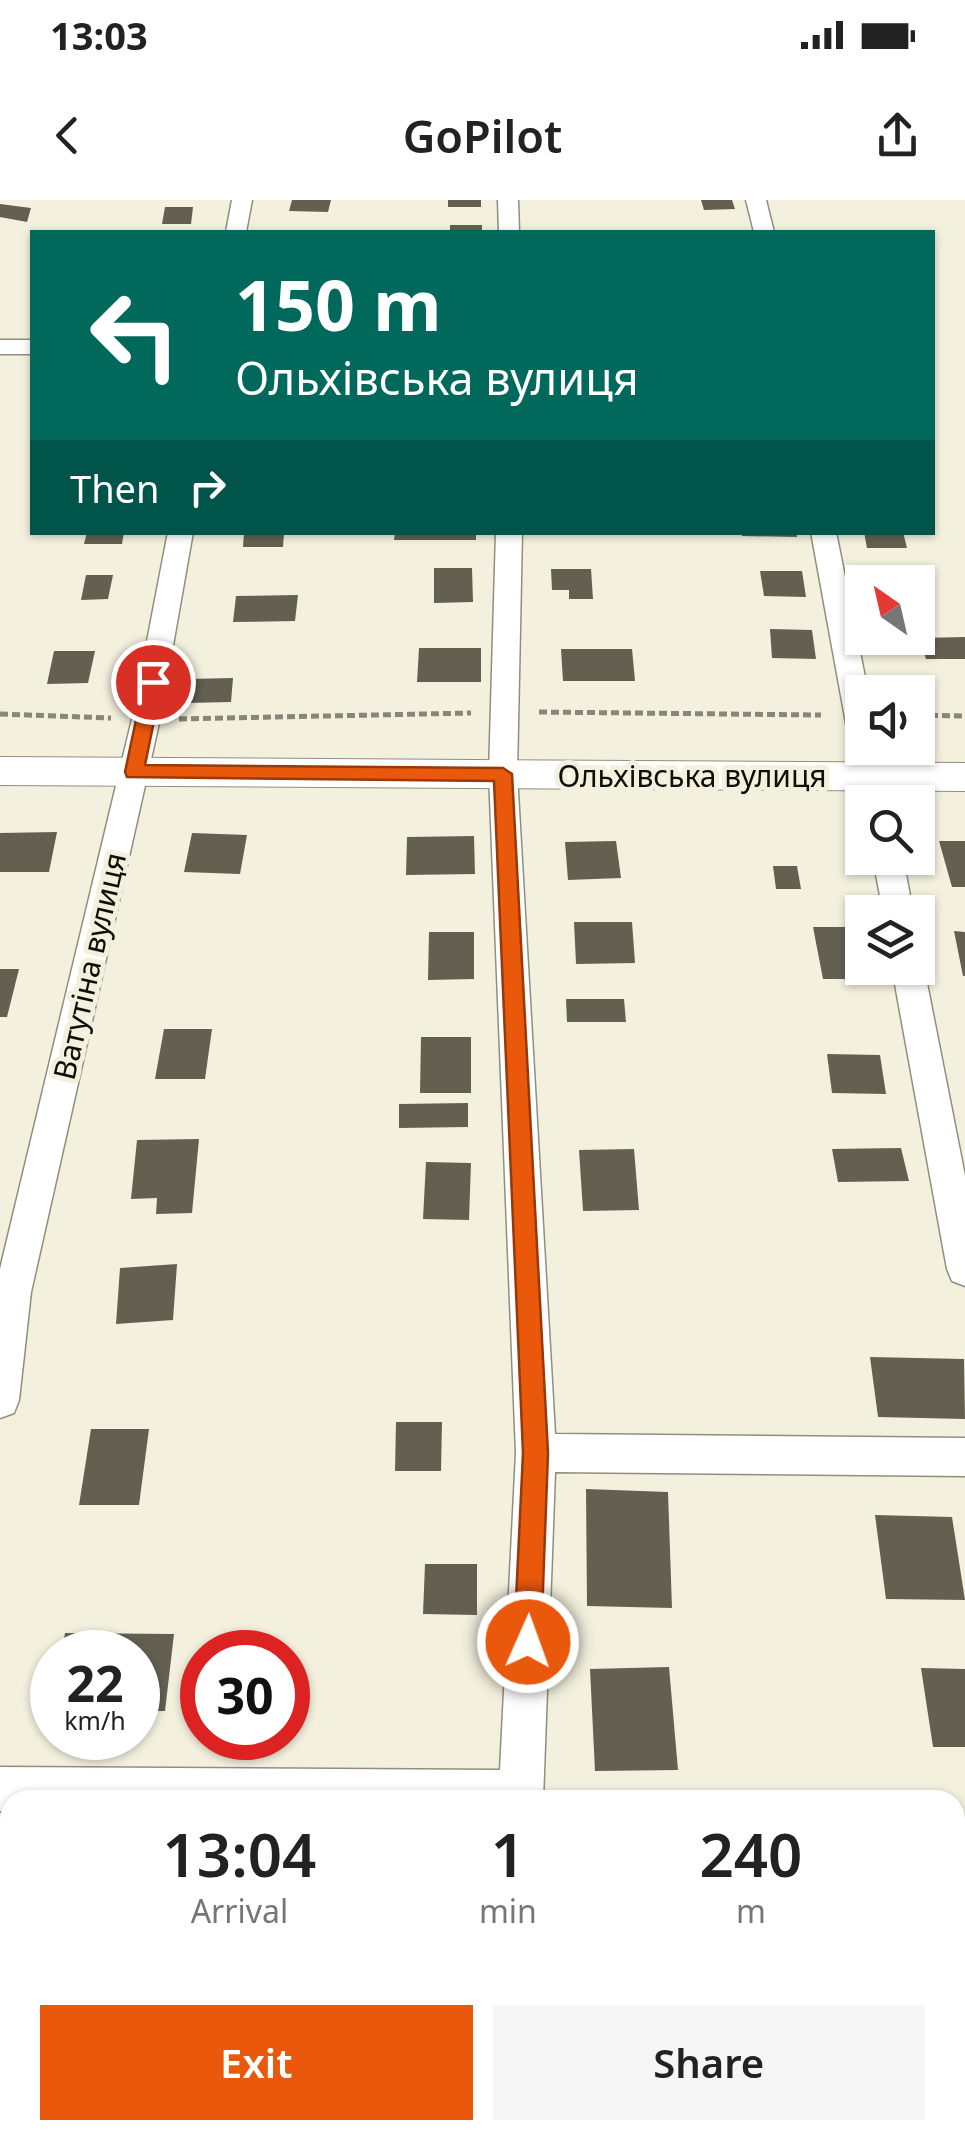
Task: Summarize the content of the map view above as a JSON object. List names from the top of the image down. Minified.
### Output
{"streets":{"street":["Ольхівська вулиця","Ватутіна вулиця"]},"crossings":[["Ольхівська вулиця","Ватутіна вулиця"]],"north":"top left","page":{"status":"13:03","header":"GoPilot","turn":["150 m","Ольхівська вулиця"],"then":"Then","speed":"22 km/h","limit":"30","eta":["13:04","Arrival","1","min","240","m"],"buttons":["Exit","Share"]}}
